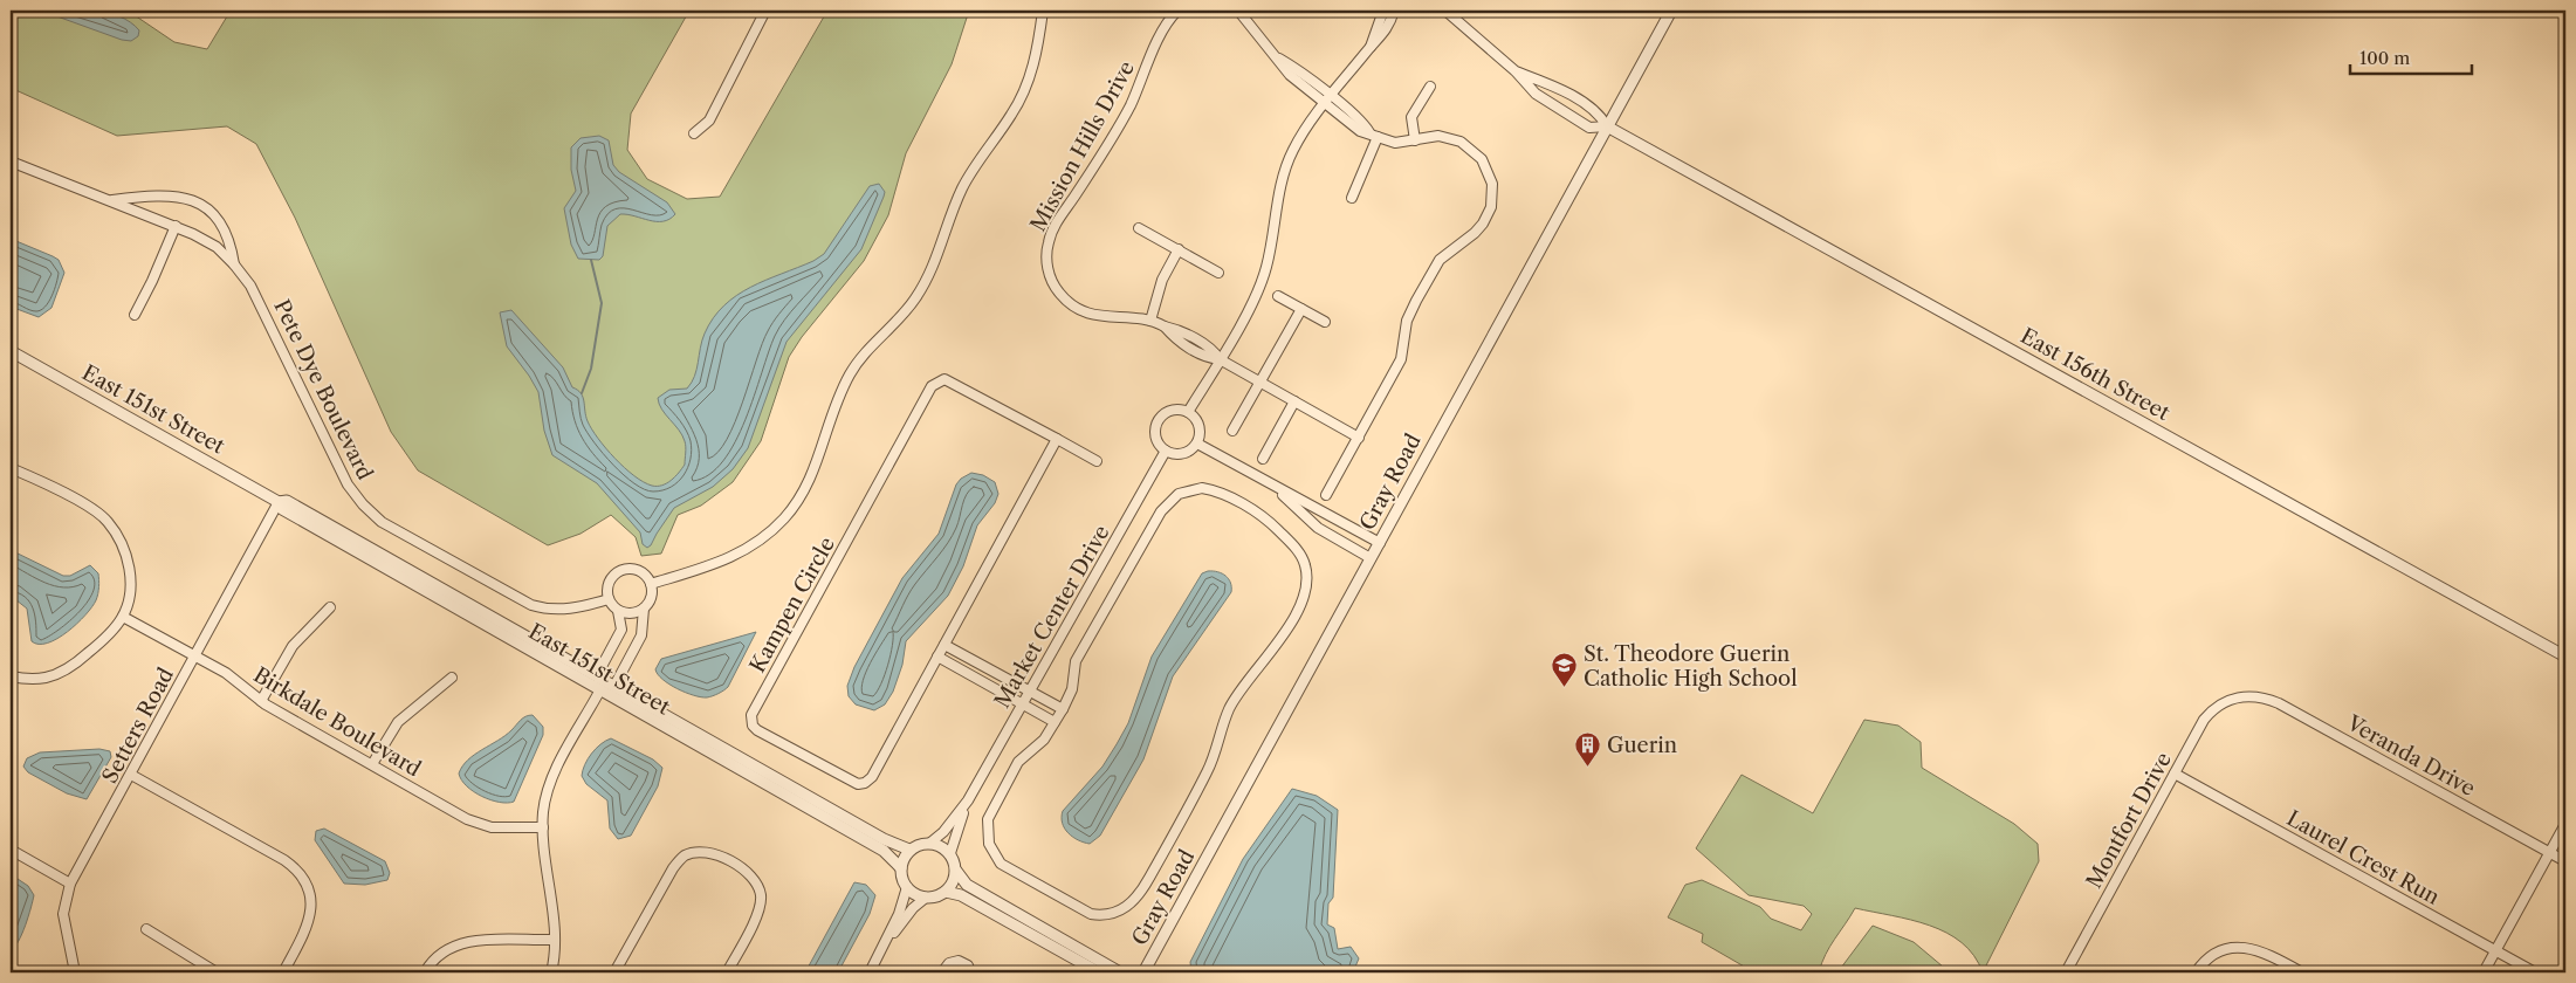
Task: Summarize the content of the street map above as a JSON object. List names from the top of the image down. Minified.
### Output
{"streets":{"street":["Mission Hills Drive","East 156th Street","Pete Dye Boulevard","East 151st Street","Gray Road","Kampen Circle","Market Center Drive","Birkdale Boulevard","Setters Road","Veranda Drive","Montfort Drive","Laurel Crest Run"]},"crossings":[["East 156th Street","Gray Road"],["East 151st Street","Market Center Drive"],["East 151st Street","Setters Road"],["Birkdale Boulevard","Setters Road"],["Veranda Drive","Montfort Drive"],["Montfort Drive","Laurel Crest Run"]],"places":{"school or university":["St. Theodore Guerin Catholic High School"],"building":["Guerin"]},"scale_bar":"100 m"}
